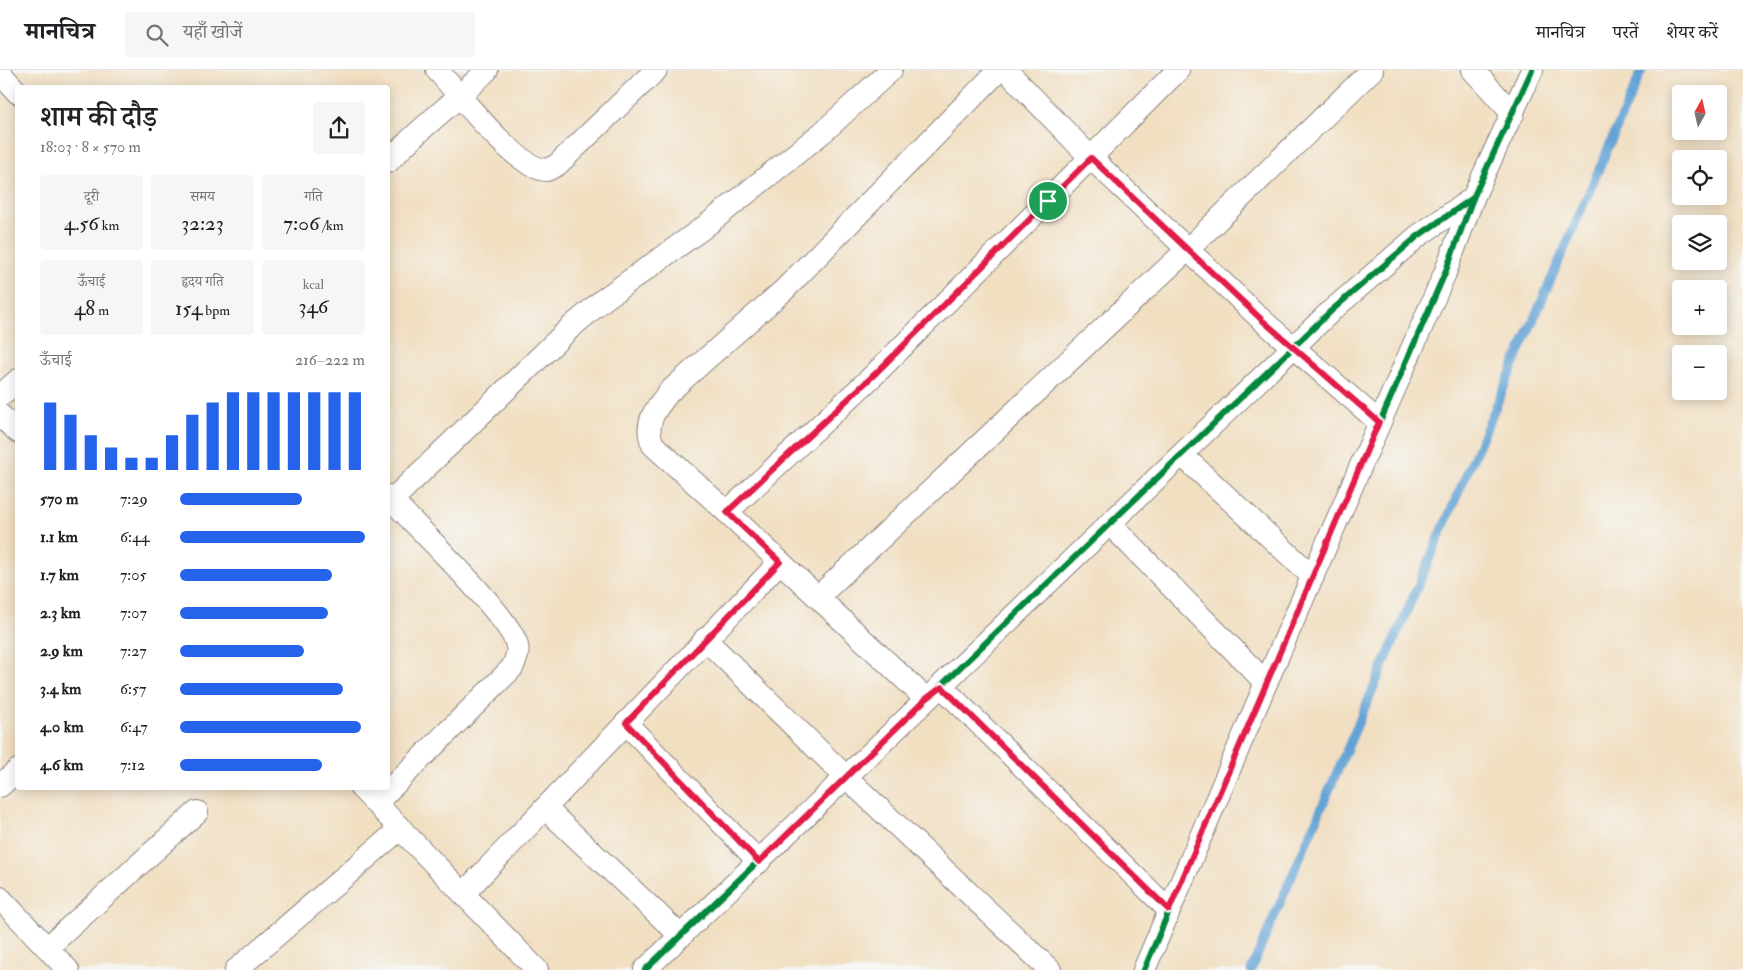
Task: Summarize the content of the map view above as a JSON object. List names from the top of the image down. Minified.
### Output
{"north":"top","page":{"header":"मानचित्र","search":"यहाँ खोजें","nav":["मानचित्र","परतें","शेयर करें"],"map_buttons":["+","−"],"heading":["शाम की दौड़","18:03 · 8 × 570 m"],"stats":[["दूरी","4.56 km"],["समय","32:23"],["गति","7:06 /km"],["ऊँचाई","48 m"],["हृदय गति","154 bpm"],["kcal","346"]],"chart":["ऊँचाई","216–222 m"],"list":[{"name":"570 m","note":"7:29"},{"name":"1.1 km","note":"6:44"},{"name":"1.7 km","note":"7:05"},{"name":"2.3 km","note":"7:07"},{"name":"2.9 km","note":"7:27"},{"name":"3.4 km","note":"6:57"},{"name":"4.0 km","note":"6:47"},{"name":"4.6 km","note":"7:12"}]}}
